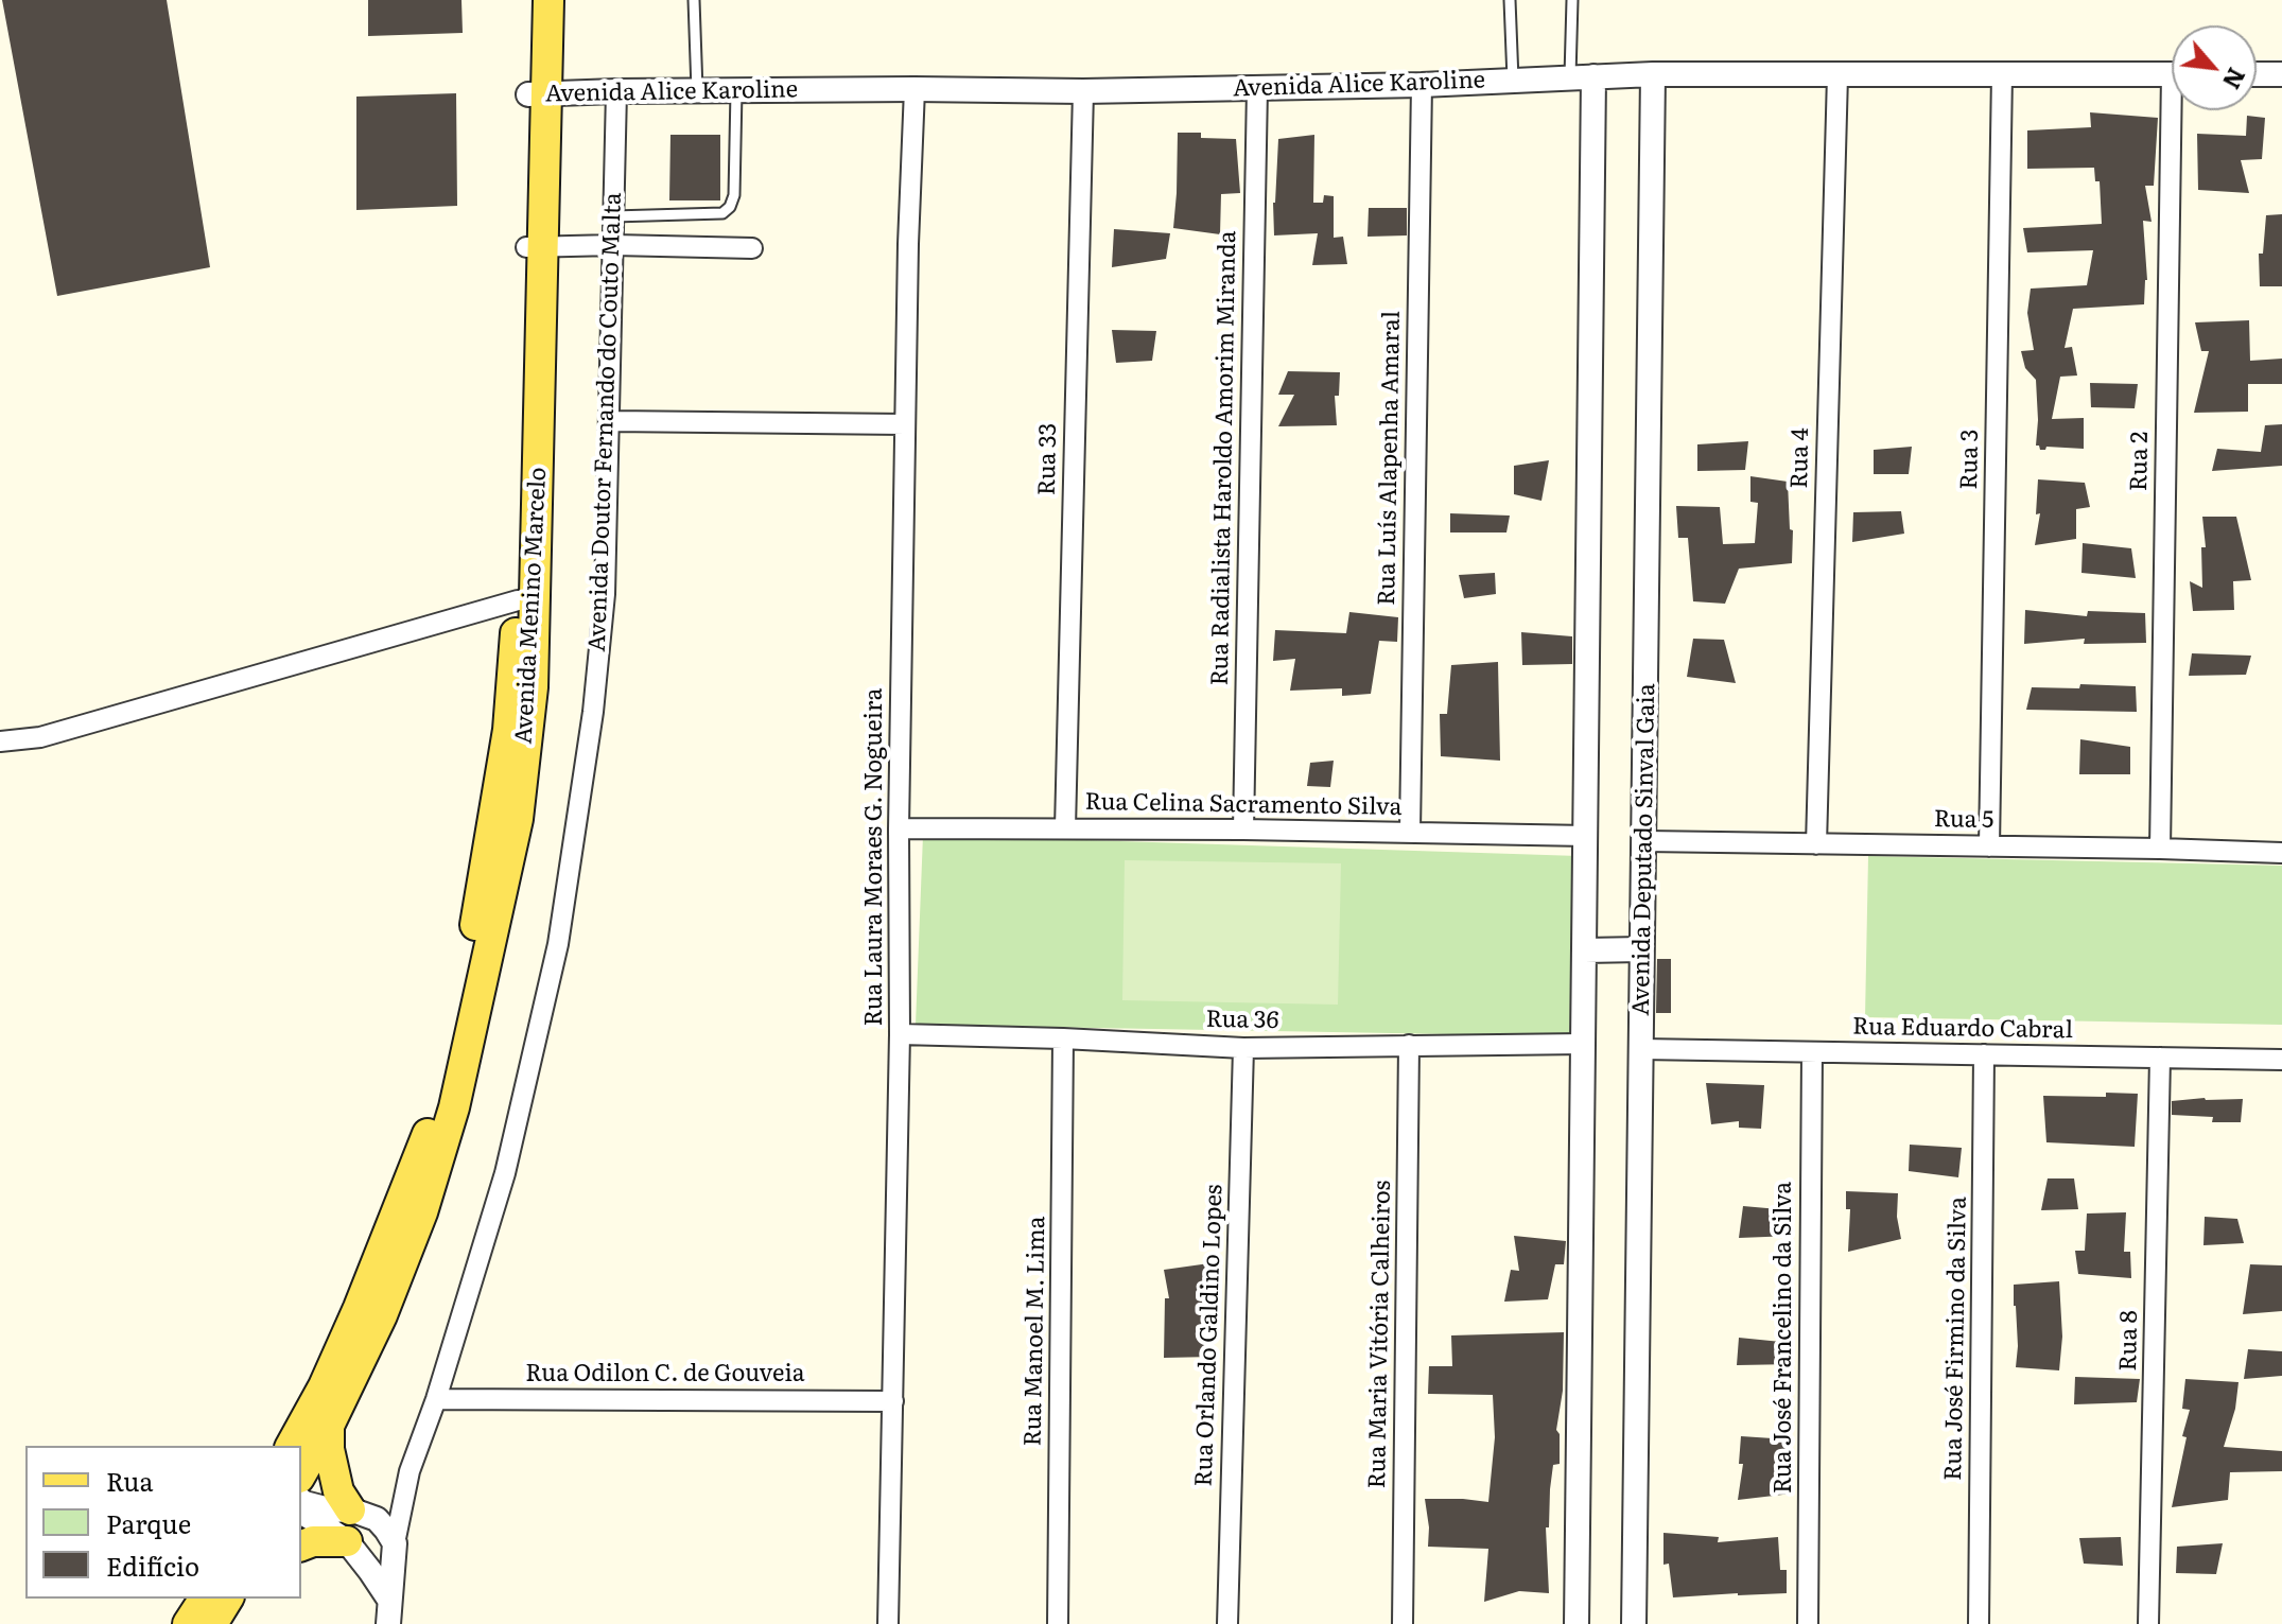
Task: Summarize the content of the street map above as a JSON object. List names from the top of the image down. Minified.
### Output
{"streets":{"main road":["Avenida Menino Marcelo"],"street":["Avenida Alice Karoline","Avenida Doutor Fernando do Couto Malta","Rua Radialista Haroldo Amorim Miranda","Rua Luís Alapenha Amaral","Rua 4","Rua 33","Rua 3","Rua 2","Rua Celina Sacramento Silva","Rua 5","Avenida Deputado Sinval Gaia","Rua Laura Moraes G. Nogueira","Rua 36","Rua Eduardo Cabral","Rua Manoel M. Lima","Rua Maria Vitória Calheiros","Rua Orlando Galdino Lopes","Rua José Francelino da Silva","Rua José Firmino da Silva","Rua 8","Rua Odilon C. de Gouveia"]},"crossings":[["Avenida Alice Karoline","Avenida Doutor Fernando do Couto Malta"],["Avenida Alice Karoline","Rua Radialista Haroldo Amorim Miranda"],["Avenida Alice Karoline","Rua Luís Alapenha Amaral"],["Avenida Alice Karoline","Rua 4"],["Avenida Alice Karoline","Rua 33"],["Avenida Alice Karoline","Rua 3"],["Avenida Alice Karoline","Avenida Menino Marcelo"],["Avenida Alice Karoline","Avenida Deputado Sinval Gaia"],["Avenida Alice Karoline","Rua Laura Moraes G. Nogueira"],["Avenida Doutor Fernando do Couto Malta","Rua Odilon C. de Gouveia"],["Rua Radialista Haroldo Amorim Miranda","Rua Celina Sacramento Silva"],["Rua Luís Alapenha Amaral","Rua Celina Sacramento Silva"],["Rua 4","Rua 5"],["Rua 33","Rua Celina Sacramento Silva"],["Rua 3","Rua 5"],["Rua 2","Rua 5"],["Rua Celina Sacramento Silva","Rua Laura Moraes G. Nogueira"],["Rua 5","Avenida Deputado Sinval Gaia"],["Avenida Deputado Sinval Gaia","Rua Eduardo Cabral"],["Rua Laura Moraes G. Nogueira","Rua 36"],["Rua Laura Moraes G. Nogueira","Rua Odilon C. de Gouveia"],["Rua 36","Rua Manoel M. Lima"],["Rua 36","Rua Maria Vitória Calheiros"],["Rua 36","Rua Orlando Galdino Lopes"],["Rua Eduardo Cabral","Rua José Francelino da Silva"],["Rua Eduardo Cabral","Rua José Firmino da Silva"],["Rua Eduardo Cabral","Rua 8"]],"legend":["Rua","Parque","Edifício"],"north":"bottom right"}
